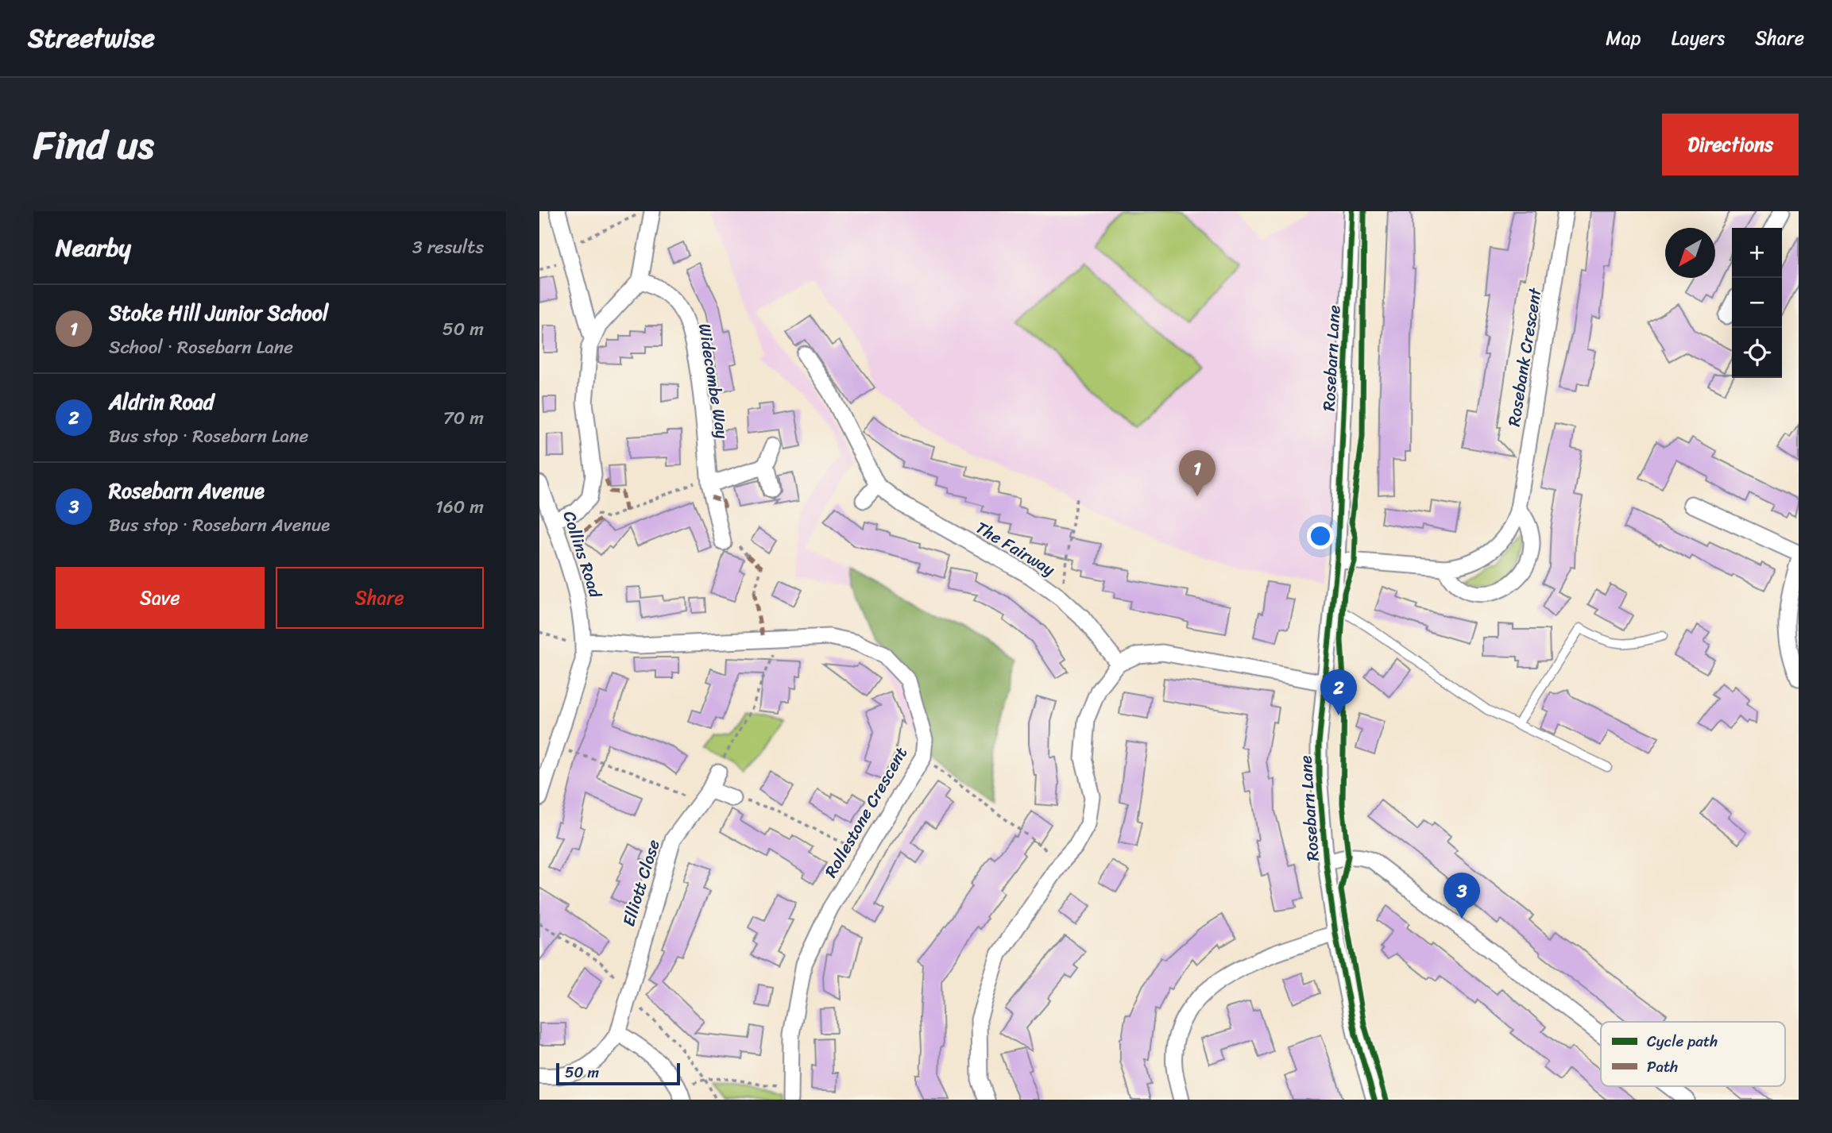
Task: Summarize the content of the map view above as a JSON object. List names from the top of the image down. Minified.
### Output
{"streets":{"street":["Rosebank Crescent","Rosebarn Lane","Widecombe Way","The Fairway","Collins Road","Rollestone Crescent","Elliott Close"]},"crossings":[["Rosebank Crescent","Rosebarn Lane"],["Collins Road","Rollestone Crescent"]],"legend":["Cycle path","Path"],"scale_bar":"50 m","north":"bottom left","page":{"header":"Streetwise","nav":["Map","Layers","Share"],"title":"Find us","buttons":["Directions",["Save","Share"]],"heading":["Nearby","3 results"],"map_buttons":["+","−"],"list":[{"mark":"1","name":"Stoke Hill Junior School","note":"School · Rosebarn Lane","value":"50 m"},{"mark":"2","name":"Aldrin Road","note":"Bus stop · Rosebarn Lane","value":"70 m"},{"mark":"3","name":"Rosebarn Avenue","note":"Bus stop · Rosebarn Avenue","value":"160 m"}],"pins":["1","2","3"],"scale":"50 m"}}
